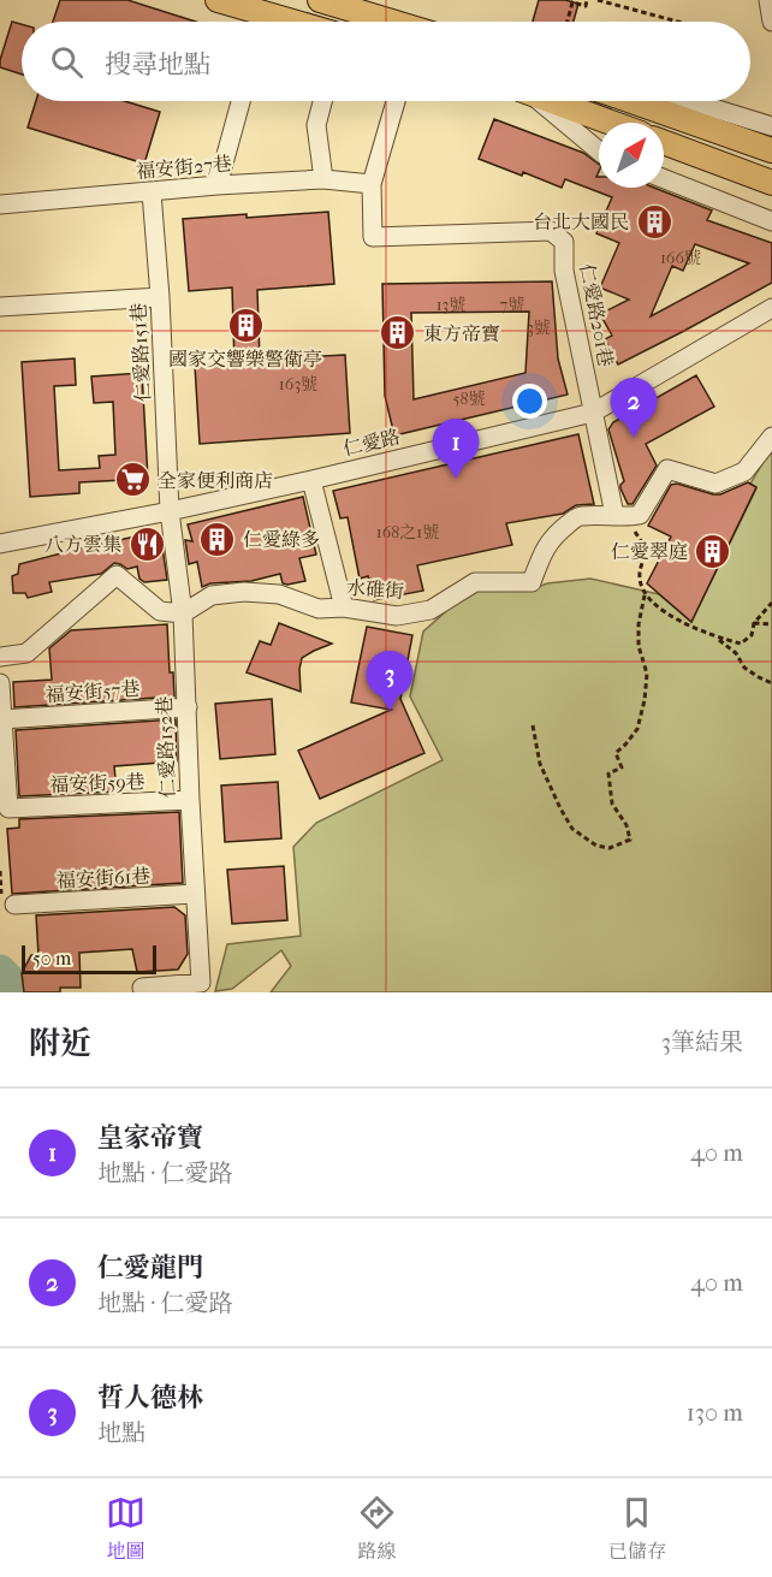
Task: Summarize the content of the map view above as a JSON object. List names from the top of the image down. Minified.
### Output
{"streets":{"street":["福安街27巷","仁愛路201巷","仁愛路151巷","仁愛路","水碓街","福安街57巷","仁愛路152巷","福安街59巷","福安街61巷"]},"crossings":[["福安街27巷","仁愛路201巷"],["福安街27巷","仁愛路151巷"],["仁愛路201巷","仁愛路"],["仁愛路201巷","水碓街"],["仁愛路151巷","仁愛路"],["仁愛路151巷","仁愛路152巷"],["仁愛路","仁愛路152巷"],["水碓街","仁愛路152巷"],["福安街57巷","仁愛路152巷"],["福安街57巷","福安街59巷"],["仁愛路152巷","福安街59巷"],["仁愛路152巷","福安街61巷"]],"places":{"building":["台北大國民","國家交響樂警衛亭","東方帝寶","仁愛綠多","仁愛翠庭"],"supermarket":["全家便利商店"],"restaurant":["八方雲集"]},"house_numbers":["166號","13號","7號","3號","163號","58號","168之1號"],"scale_bar":"50 m","north":"top right","page":{"search":"搜尋地點","pins":["2","1","3"],"scale":"50 m","heading":["附近","3筆結果"],"list":[{"mark":"1","name":"皇家帝寶","note":"地點 · 仁愛路","value":"40 m"},{"mark":"2","name":"仁愛龍門","note":"地點 · 仁愛路","value":"40 m"},{"mark":"3","name":"哲人德林","note":"地點","value":"130 m"}],"nav":["地圖","路線","已儲存"]}}
